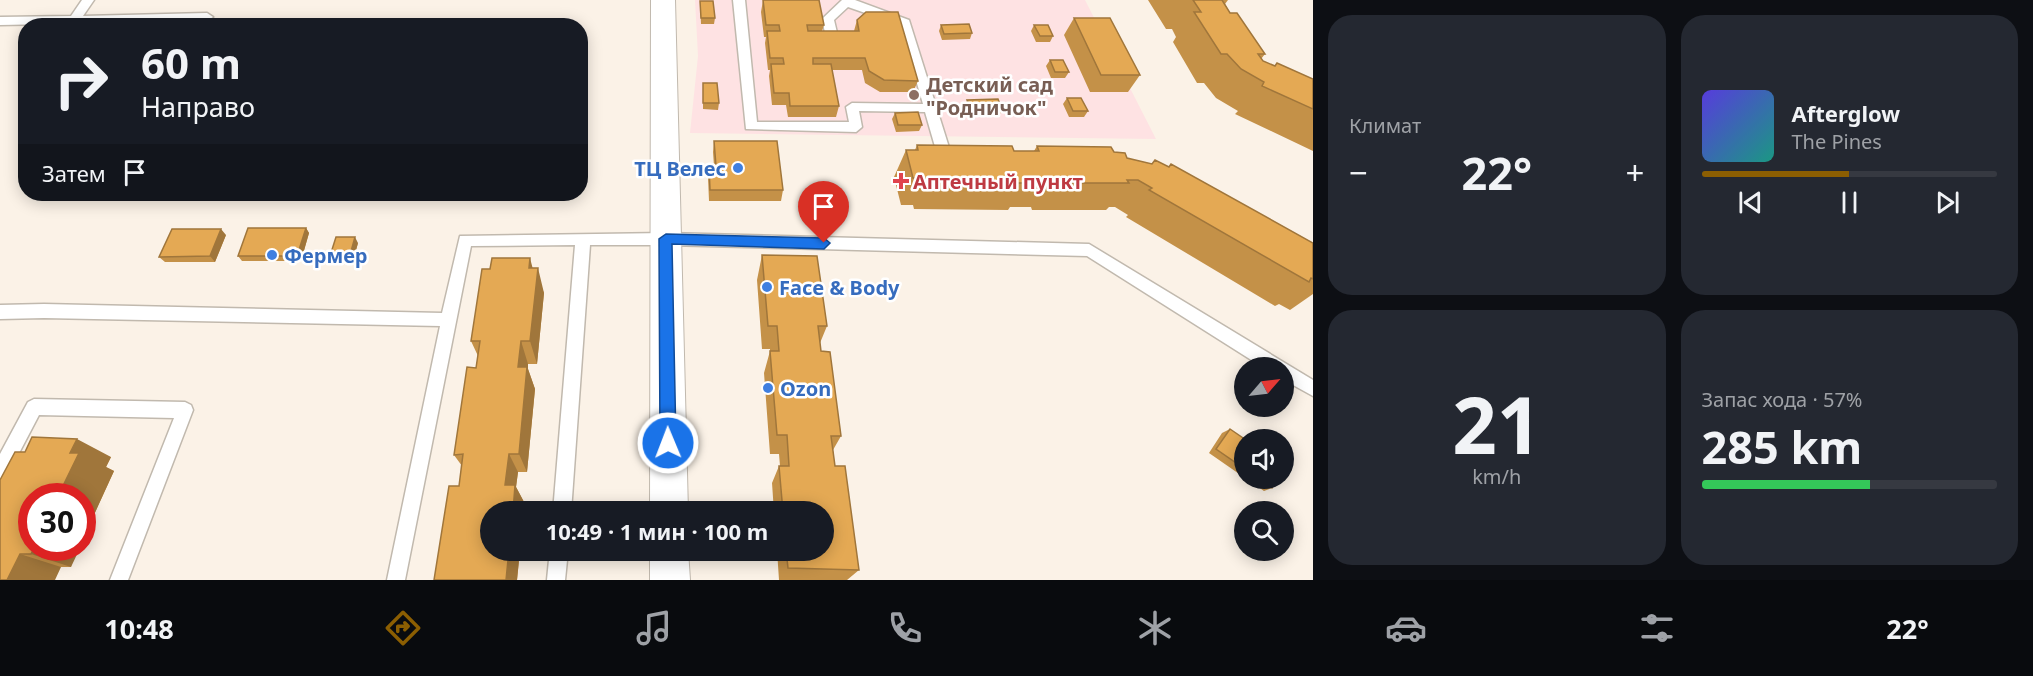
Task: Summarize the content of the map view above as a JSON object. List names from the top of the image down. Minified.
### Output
{"places":{"other":["Детский сад \"Родничок\"","ТЦ Велес","Фермер","Face & Body","Ozon"],"health":["Аптечный пункт"]},"north":"top right","page":{"tile":["Климат",["21","km/h"],["Запас хода · 57%","285 km"]],"turn":["60 m","Направо"],"song":["Afterglow","The Pines"],"then":"Затем","heat":["−","22°","+"],"limit":"30","trip":"10:49 · 1 мин · 100 m","tabs":["10:48","22°"]}}
